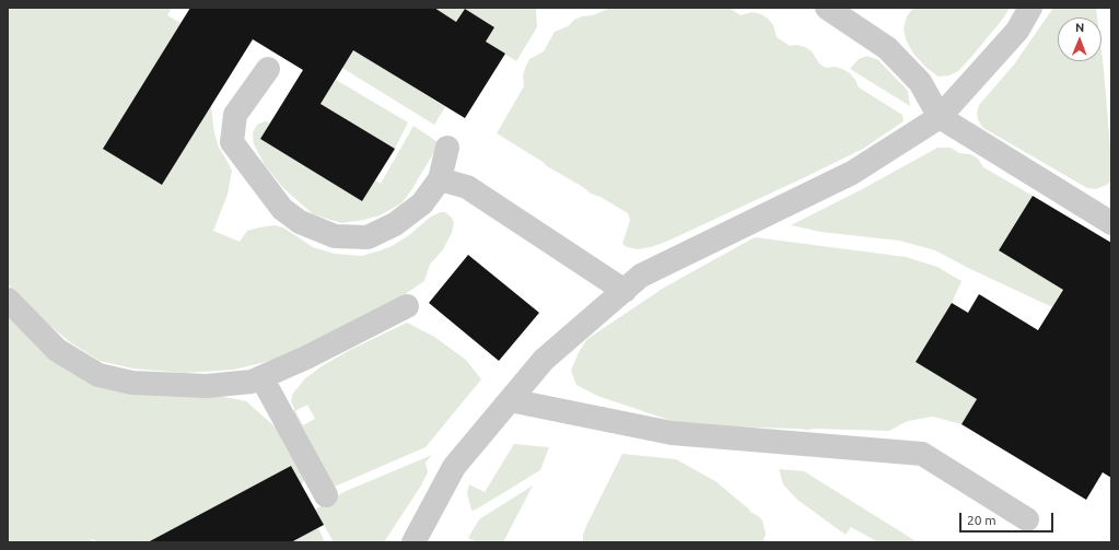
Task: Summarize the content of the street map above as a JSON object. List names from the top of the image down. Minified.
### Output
{"scale_bar":"20 m","north":"top"}
